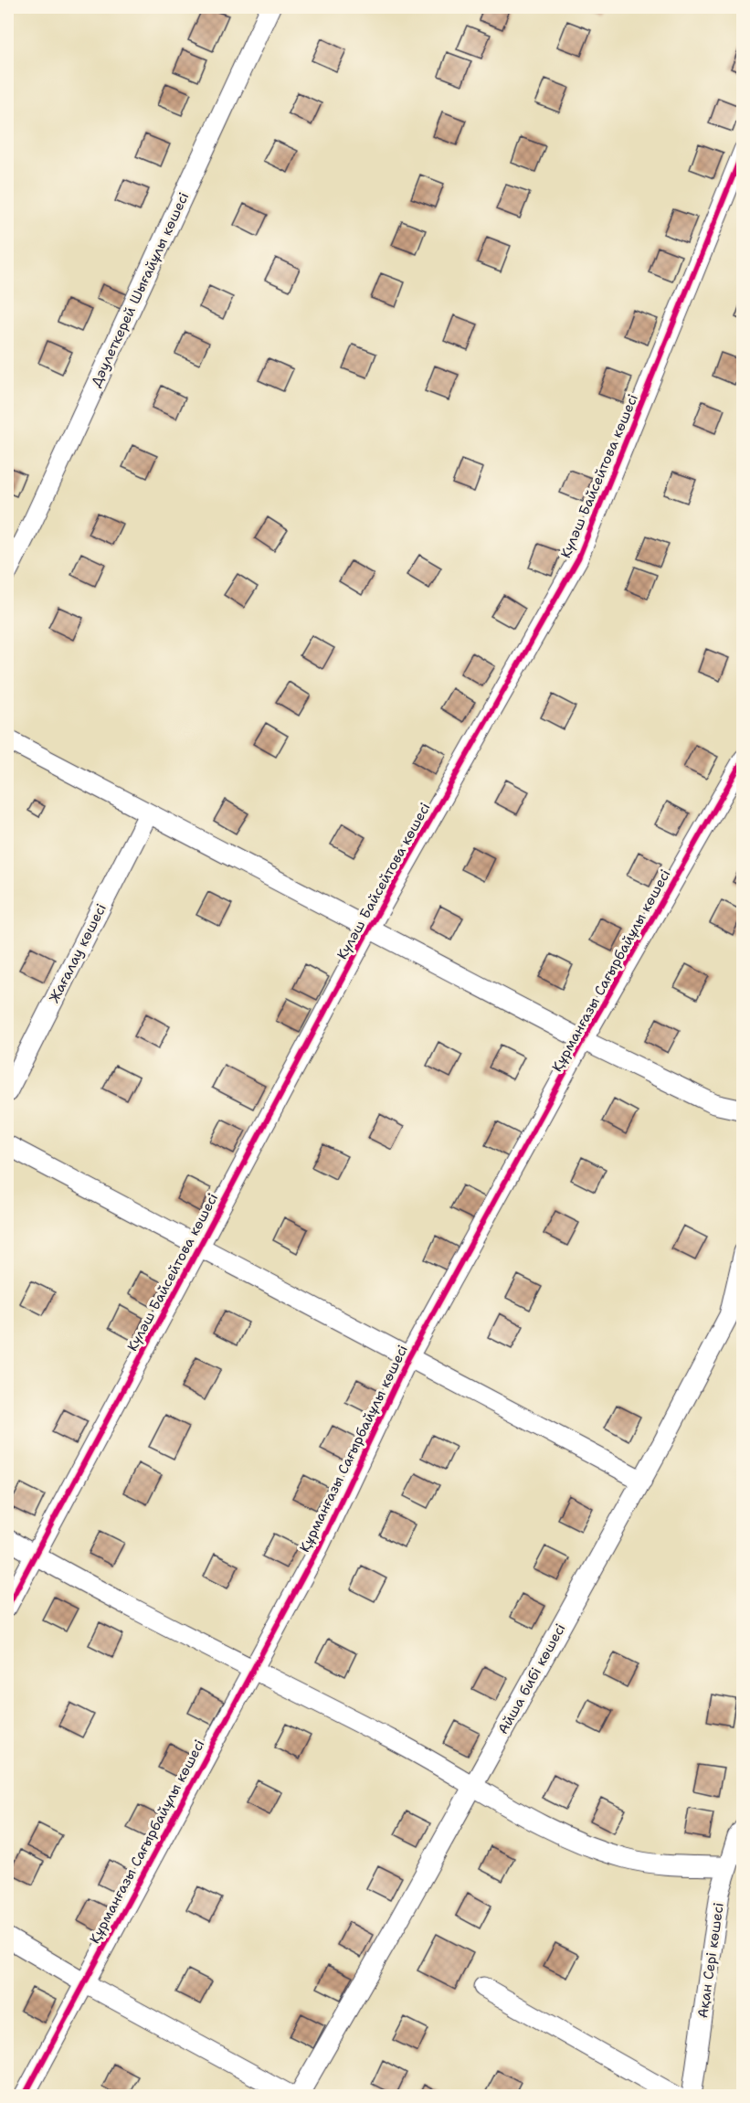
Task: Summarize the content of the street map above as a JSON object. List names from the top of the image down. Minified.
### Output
{"streets":{"street":["Дәулеткерей Шығайұлы көшесі","Күләш Байсейтова көшесі","Жағалау көшесі","Құрманғазы Сағырбайұлы көшесі","Айша бибі көшесі","Ақан Сері көшесі"]}}
